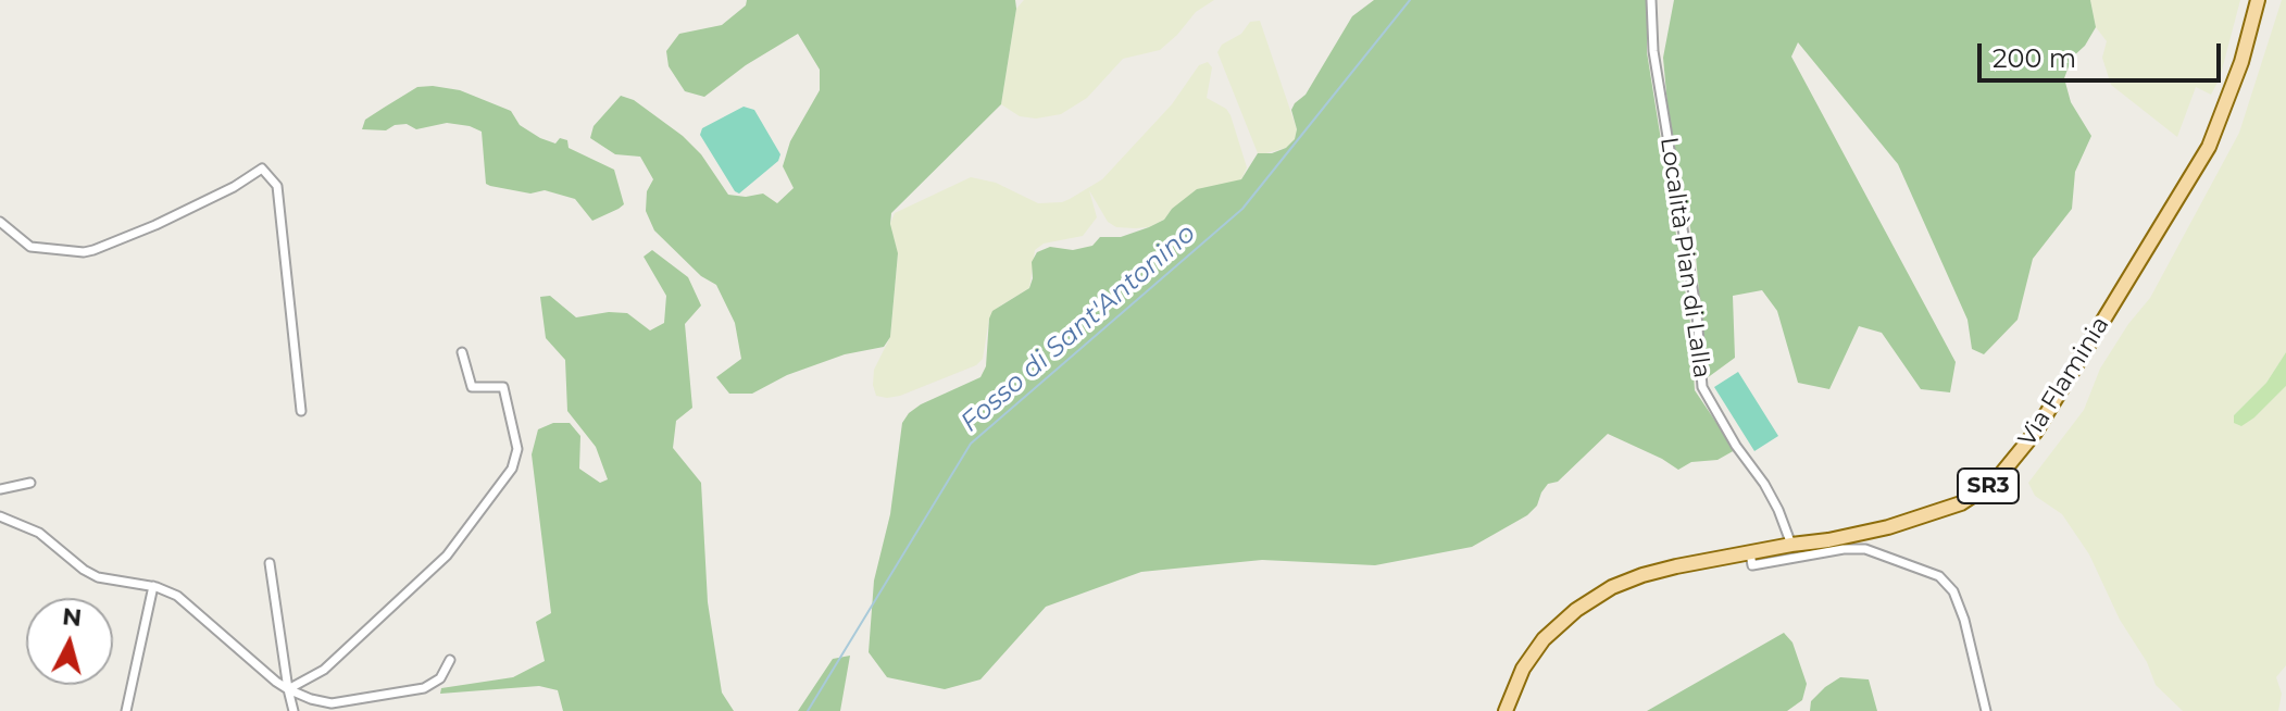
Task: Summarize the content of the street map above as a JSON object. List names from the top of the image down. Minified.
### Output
{"streets":{"main road":["Via Flaminia","SR3"],"street":["Località Pian di Lalla"]},"crossings":[["Località Pian di Lalla","Via Flaminia"]],"water":["Fosso di Sant'Antonino"],"scale_bar":"200 m","north":"top"}
